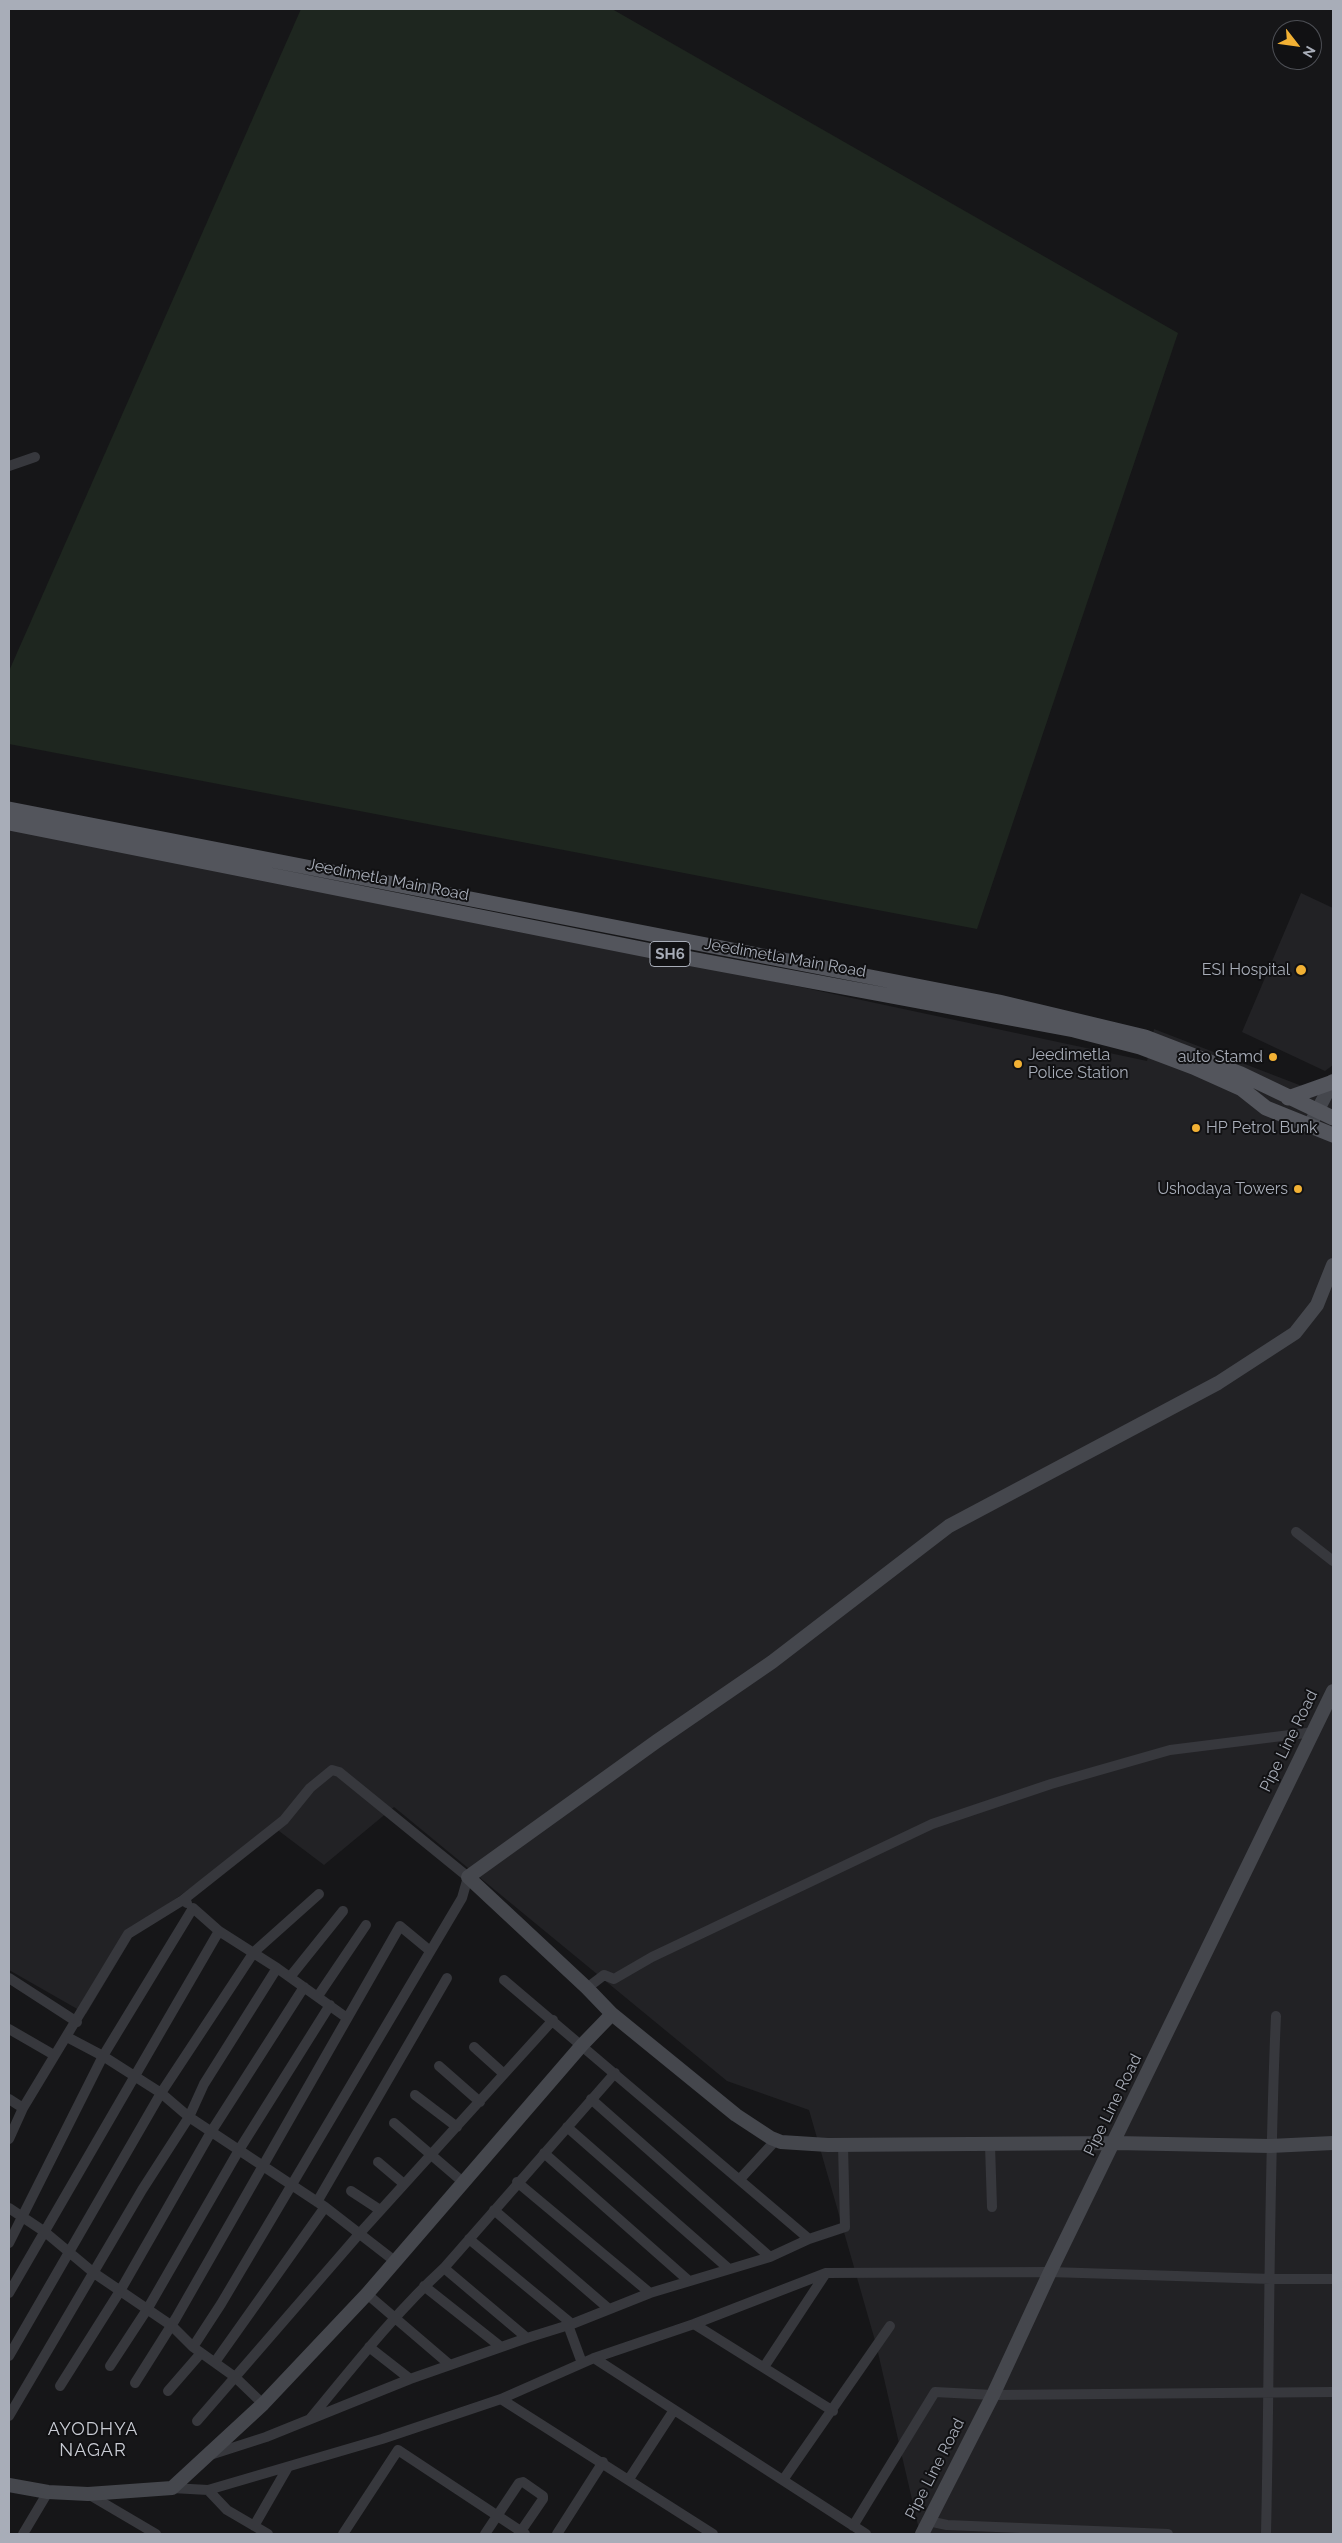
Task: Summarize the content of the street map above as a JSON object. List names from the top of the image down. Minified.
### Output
{"streets":{"main road":["Jeedimetla Main Road","SH6"],"street":["Pipe Line Road"]},"districts":["AYODHYA NAGAR"],"places":["ESI Hospital","auto Stamd","Jeedimetla Police Station","HP Petrol Bunk","Ushodaya Towers"],"north":"bottom right"}
